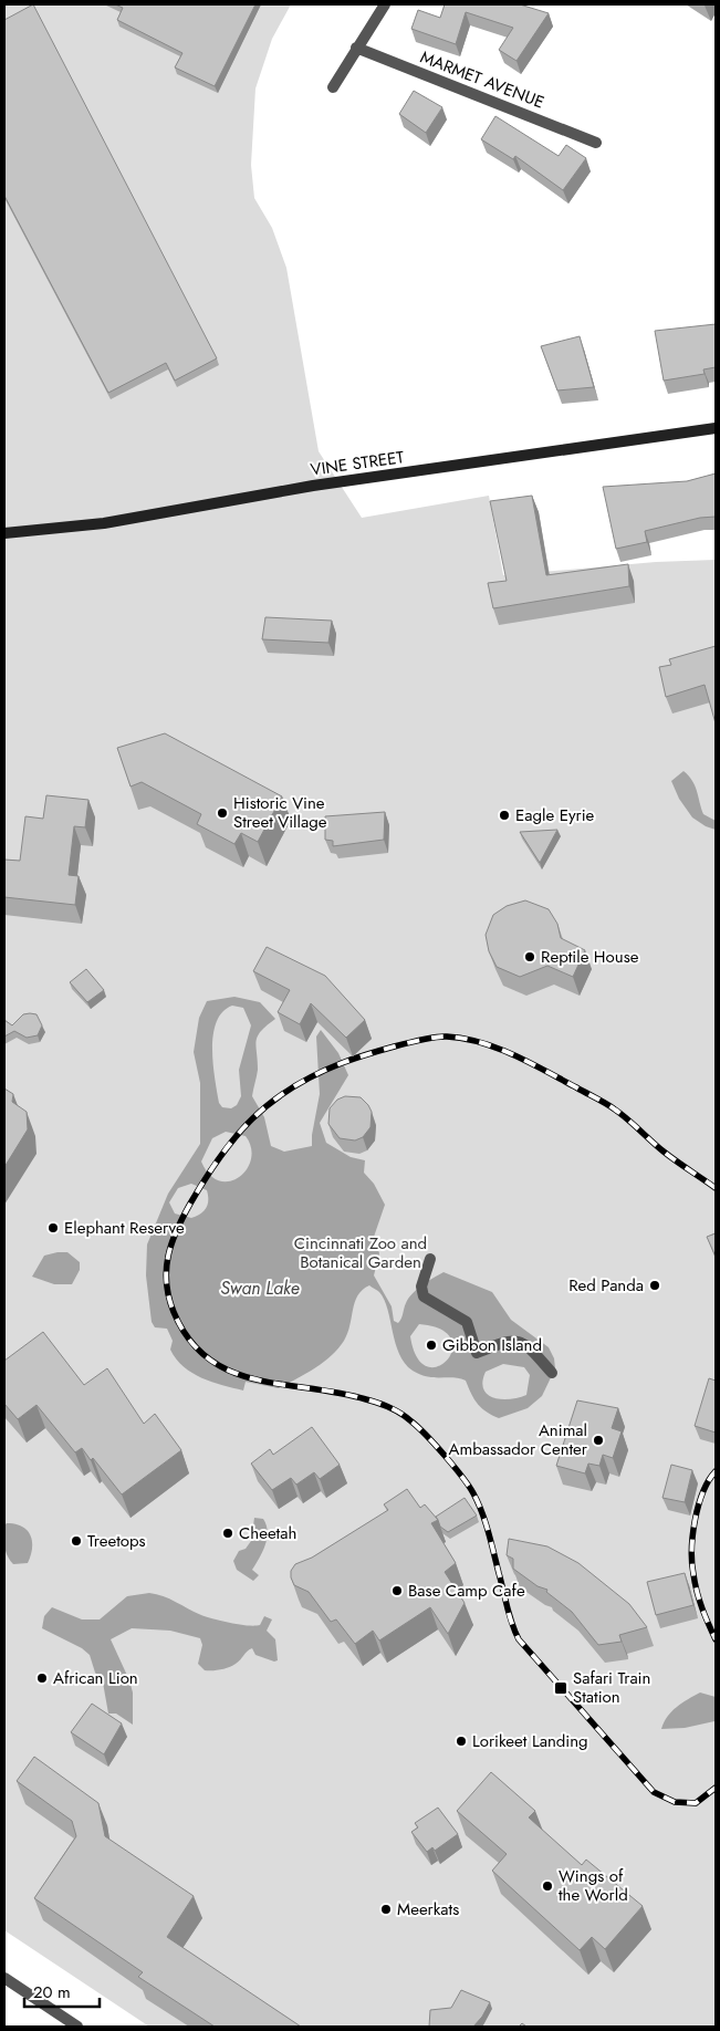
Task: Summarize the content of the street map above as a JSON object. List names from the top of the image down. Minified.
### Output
{"streets":{"main road":["VINE STREET"],"street":["MARMET AVENUE"]},"water":["Swan Lake"],"parks":["Cincinnati Zoo and Botanical Garden"],"places":{"other":["Historic Vine Street Village","Eagle Eyrie","Reptile House","Elephant Reserve","Red Panda","Gibbon Island","Animal Ambassador Center","Cheetah","Treetops","Base Camp Cafe","African Lion","Lorikeet Landing","Wings of the World","Meerkats"],"transit":["Safari Train Station"]},"scale_bar":"20 m"}
